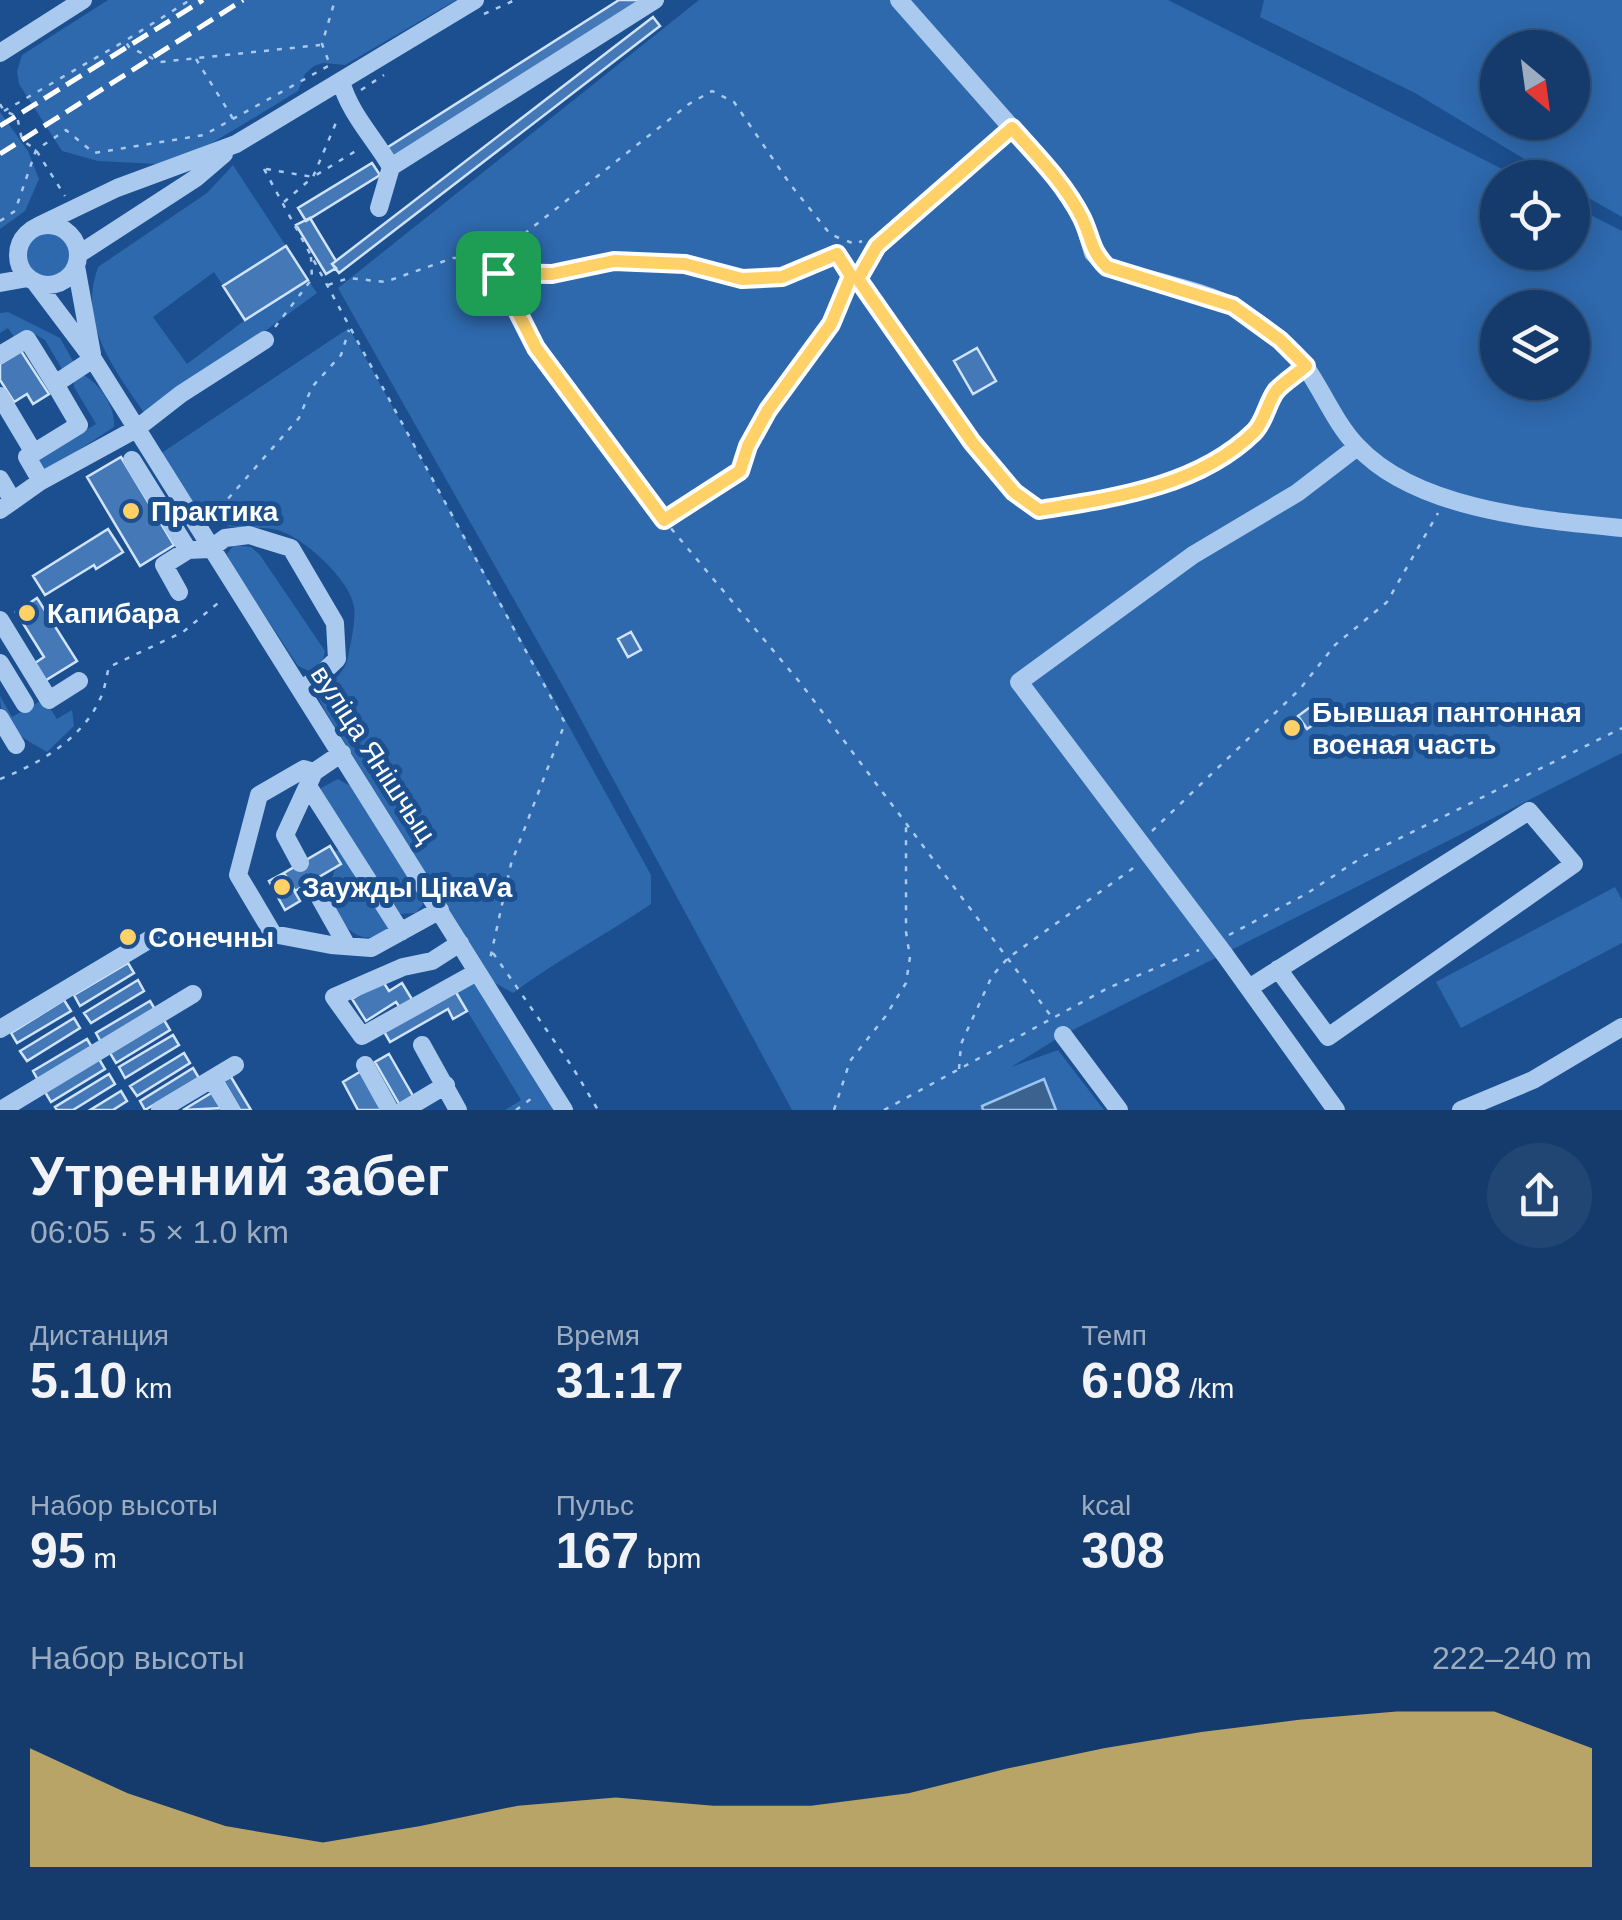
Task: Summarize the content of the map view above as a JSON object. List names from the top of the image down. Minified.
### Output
{"streets":{"street":["вуліца Янішчыц"]},"places":["Практика","Капибара","Бывшая пантонная военая часть","Заужды ЦікаVа","Сонечны"],"north":"bottom right","page":{"heading":["Утренний забег","06:05 · 5 × 1.0 km"],"stats":[["Дистанция","5.10 km"],["Время","31:17"],["Темп","6:08 /km"],["Набор высоты","95 m"],["Пульс","167 bpm"],["kcal","308"]],"chart":["Набор высоты","222–240 m"]}}
